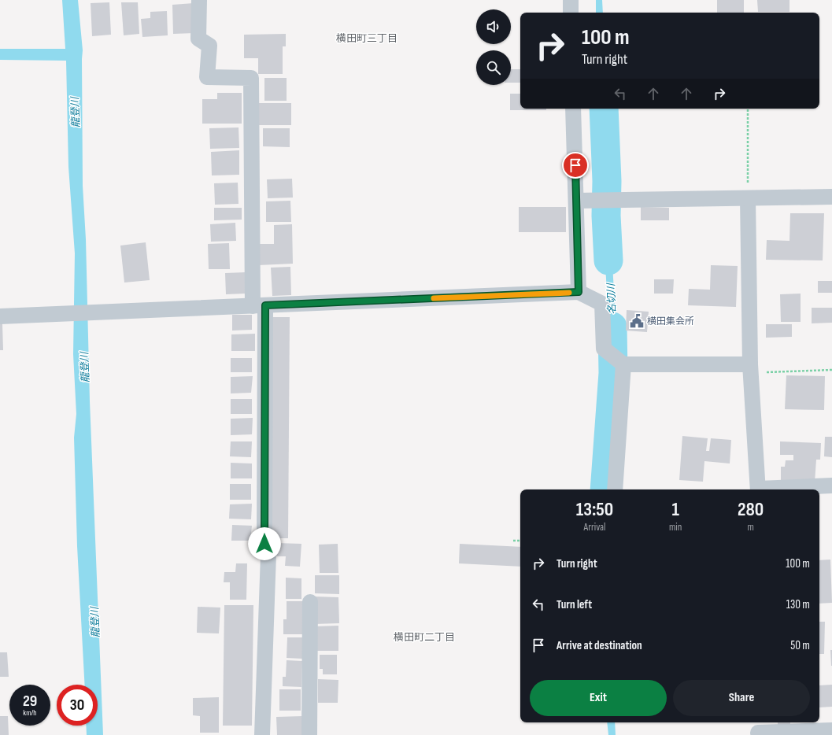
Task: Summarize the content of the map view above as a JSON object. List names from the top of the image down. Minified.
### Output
{"districts":["横田町三丁目","横田町二丁目"],"water":["龍登川","名切川"],"places":{"public building":["横田集会所"]},"page":{"turn":["100 m","Turn right"],"eta":["13:50","Arrival","1","min","280","m"],"list":[{"name":"Turn right","value":"100 m"},{"name":"Turn left","value":"130 m"},{"name":"Arrive at destination","value":"50 m"}],"buttons":["Exit","Share"],"speed":"29 km/h","limit":"30"}}
